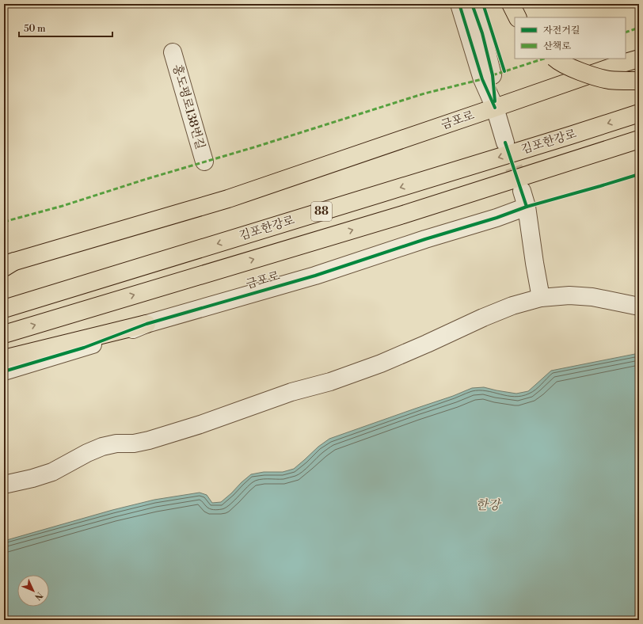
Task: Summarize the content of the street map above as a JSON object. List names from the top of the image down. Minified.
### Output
{"streets":{"main road":["금포로","김포한강로","88"],"street":["홍도평로138번길"]},"water":["한강"],"legend":["자전거길","산책로"],"scale_bar":"50 m","north":"bottom right"}
